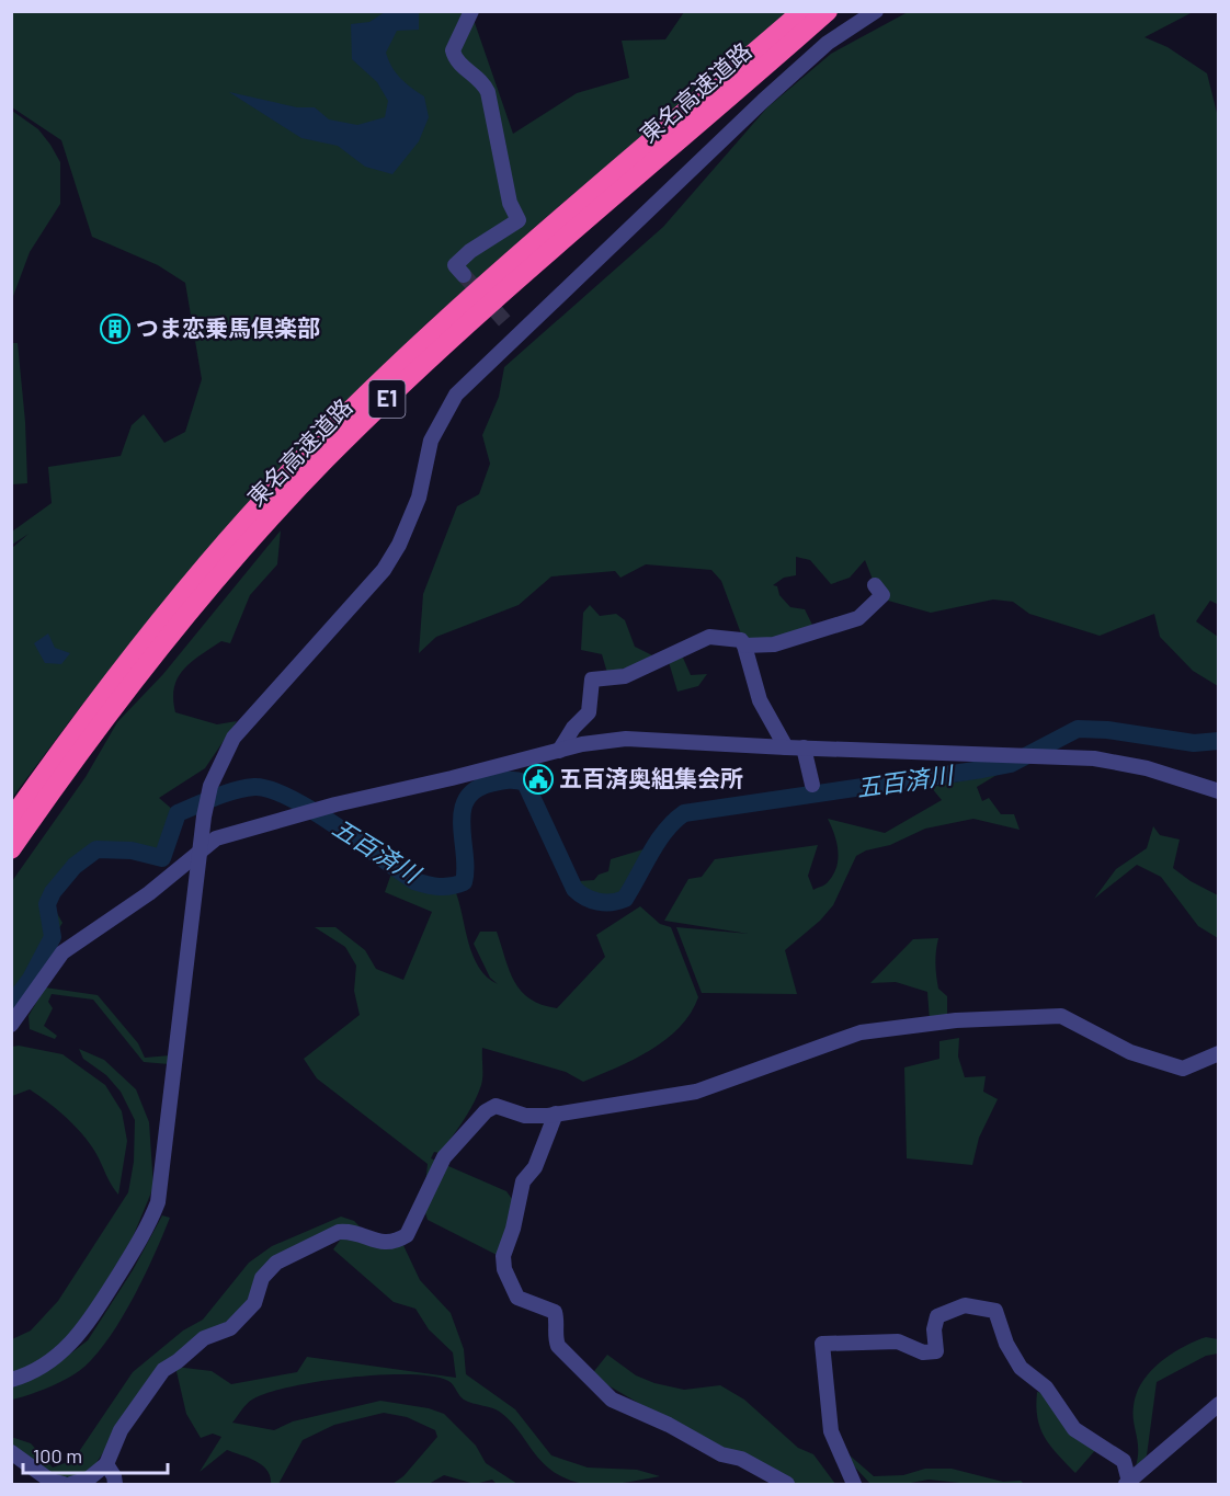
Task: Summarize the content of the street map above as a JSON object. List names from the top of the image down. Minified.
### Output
{"streets":{"highway":["東名高速道路","E1"]},"water":["五百済川"],"places":{"building":["つま恋乗馬倶楽部"],"public building":["五百済奥組集会所"]},"scale_bar":"100 m"}
